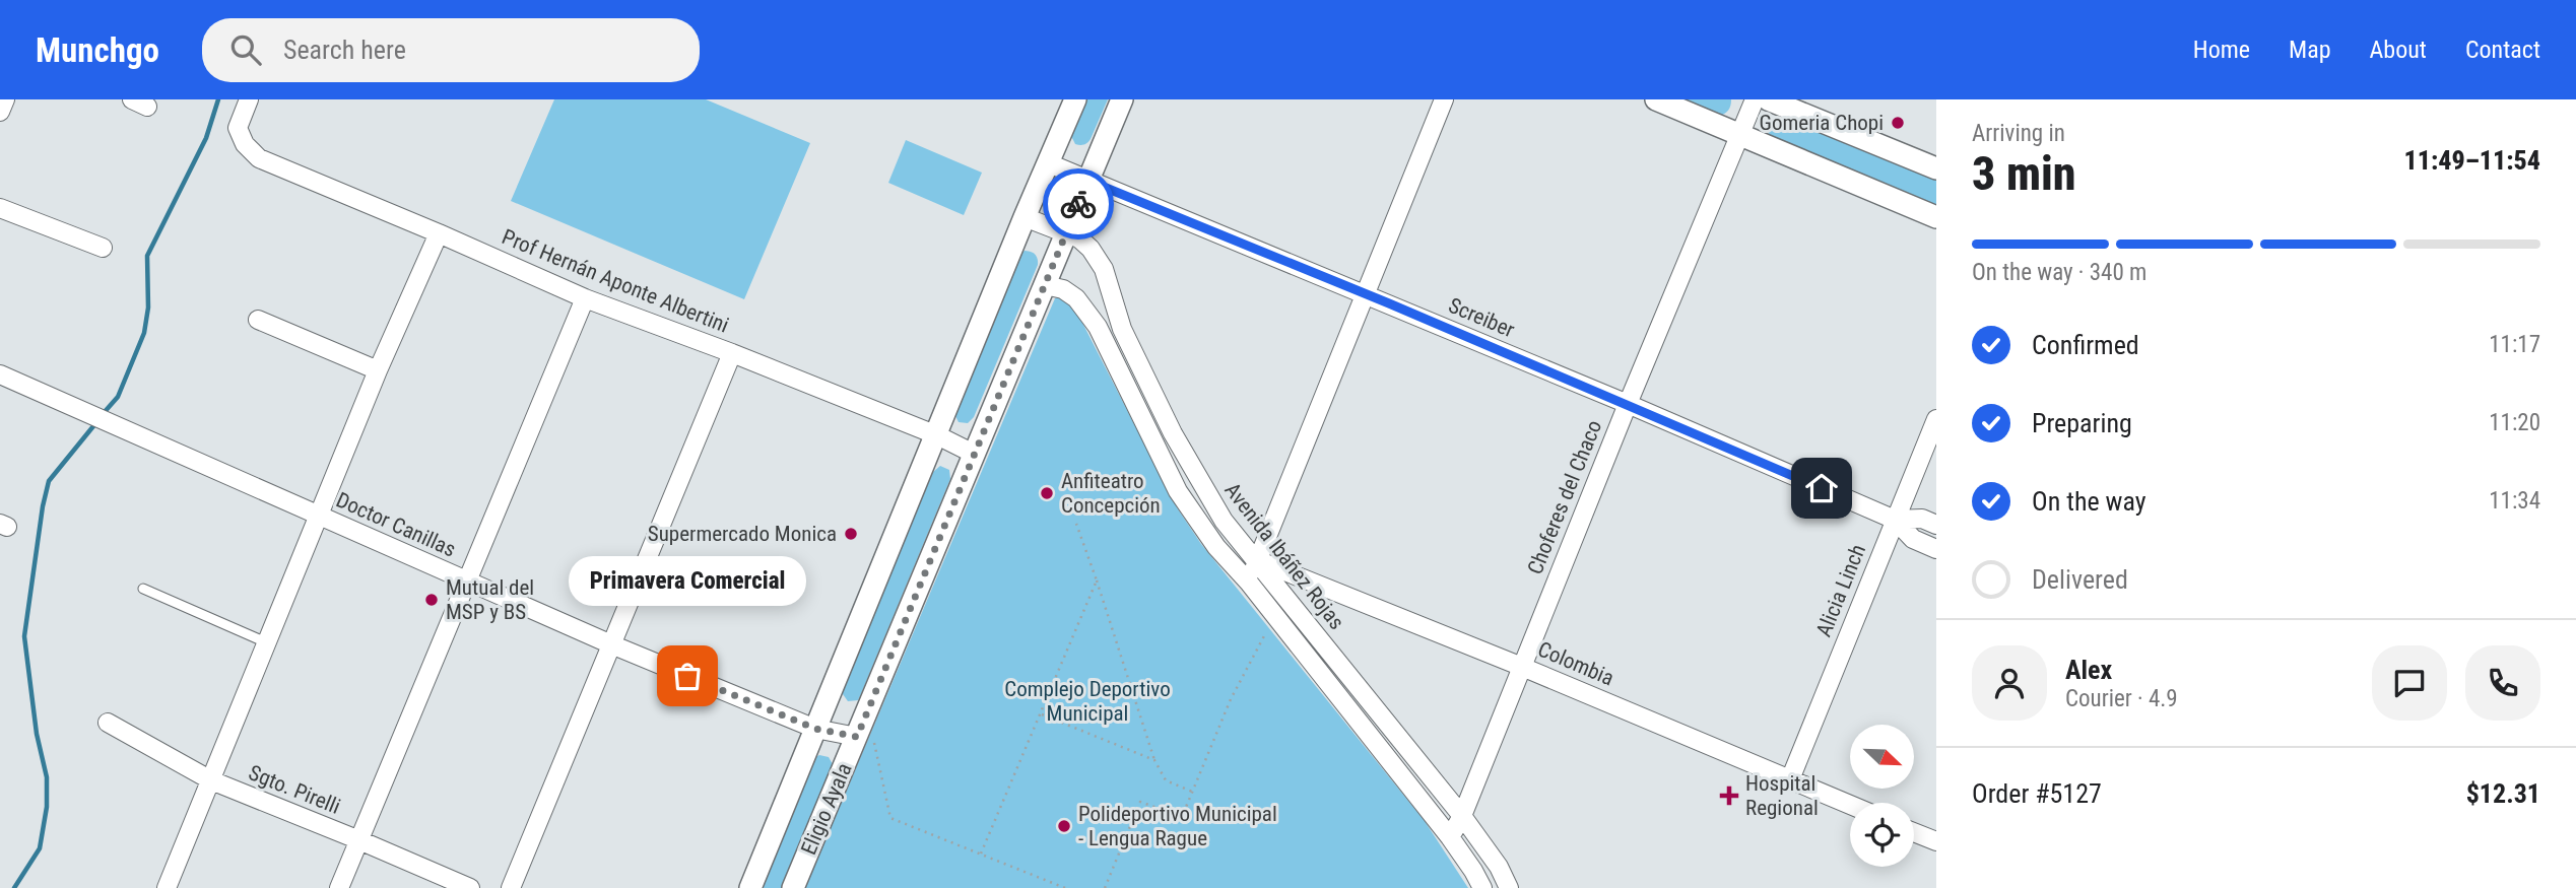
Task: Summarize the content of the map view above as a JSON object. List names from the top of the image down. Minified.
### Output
{"streets":{"street":["Prof Hernán Aponte Albertini","Screiber","Choferes del Chaco","Doctor Canillas","Avenida Ibáñez Rojas","Alicia Linch","Colombia","Sgto. Pirelli","Eligio Ayala"]},"crossings":[["Prof Hernán Aponte Albertini","Eligio Ayala"],["Screiber","Choferes del Chaco"],["Screiber","Alicia Linch"],["Screiber","Eligio Ayala"],["Choferes del Chaco","Avenida Ibáñez Rojas"],["Choferes del Chaco","Colombia"],["Doctor Canillas","Eligio Ayala"],["Avenida Ibáñez Rojas","Colombia"],["Avenida Ibáñez Rojas","Eligio Ayala"],["Alicia Linch","Colombia"]],"parks":["Complejo Deportivo Municipal"],"places":{"other":["Gomeria Chopi","Anfiteatro Concepción","Supermercado Monica","Mutual del MSP y BS","Primavera Comercial","Polideportivo Municipal - Lengua Rague"],"health":["Hospital Regional"]},"north":"bottom right","page":{"header":"Munchgo","search":"Search here","nav":["Home","Map","About","Contact"],"heading":["3 min","Arriving in","11:49–11:54"],"panel":["Alex","Courier · 4.9","Order #5127","$12.31"],"bar":"On the way · 340 m","list":[["Confirmed","11:17"],["Preparing","11:20"],["On the way","11:34"],"Delivered"],"bubble":"Primavera Comercial"}}
